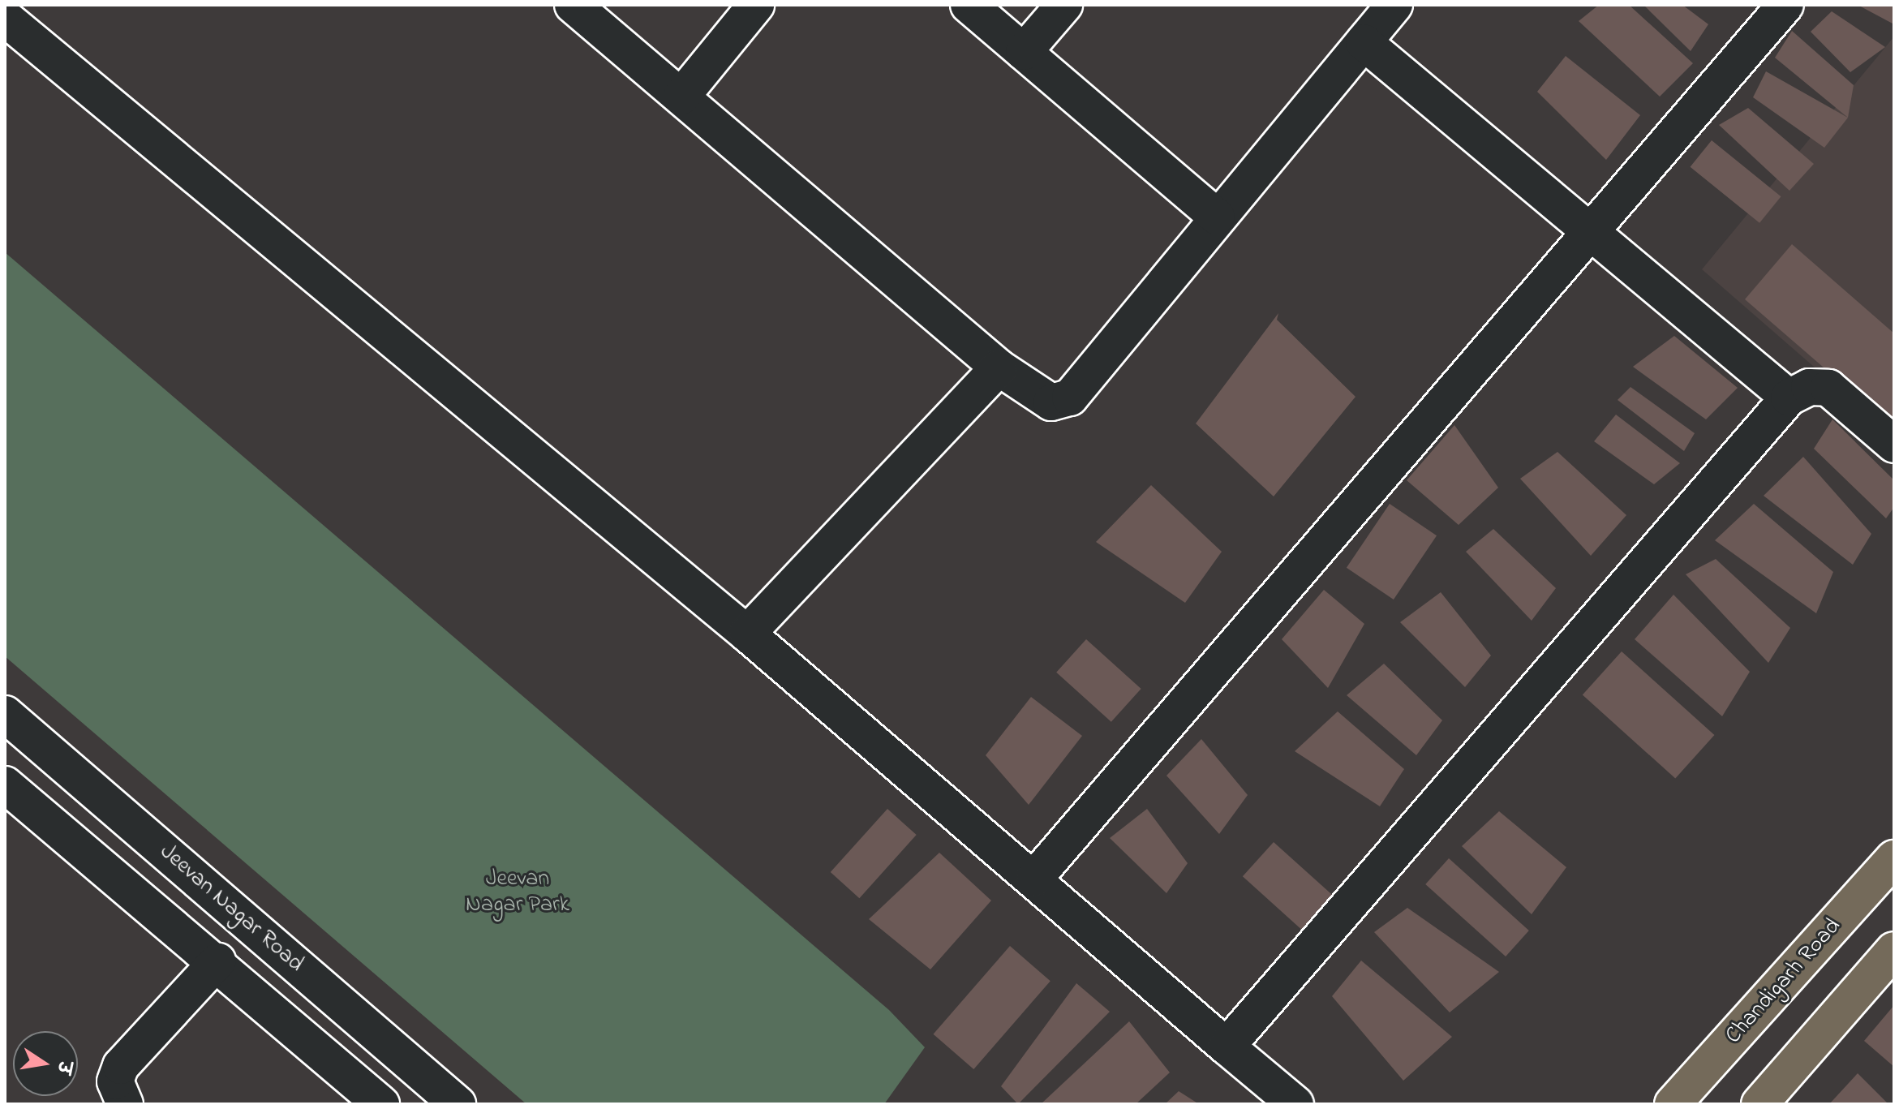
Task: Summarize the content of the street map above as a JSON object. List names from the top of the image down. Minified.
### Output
{"streets":{"main road":["Chandigarh Road"],"street":["Jeevan Nagar Road"]},"parks":["Jeevan Nagar Park"],"north":"right"}
